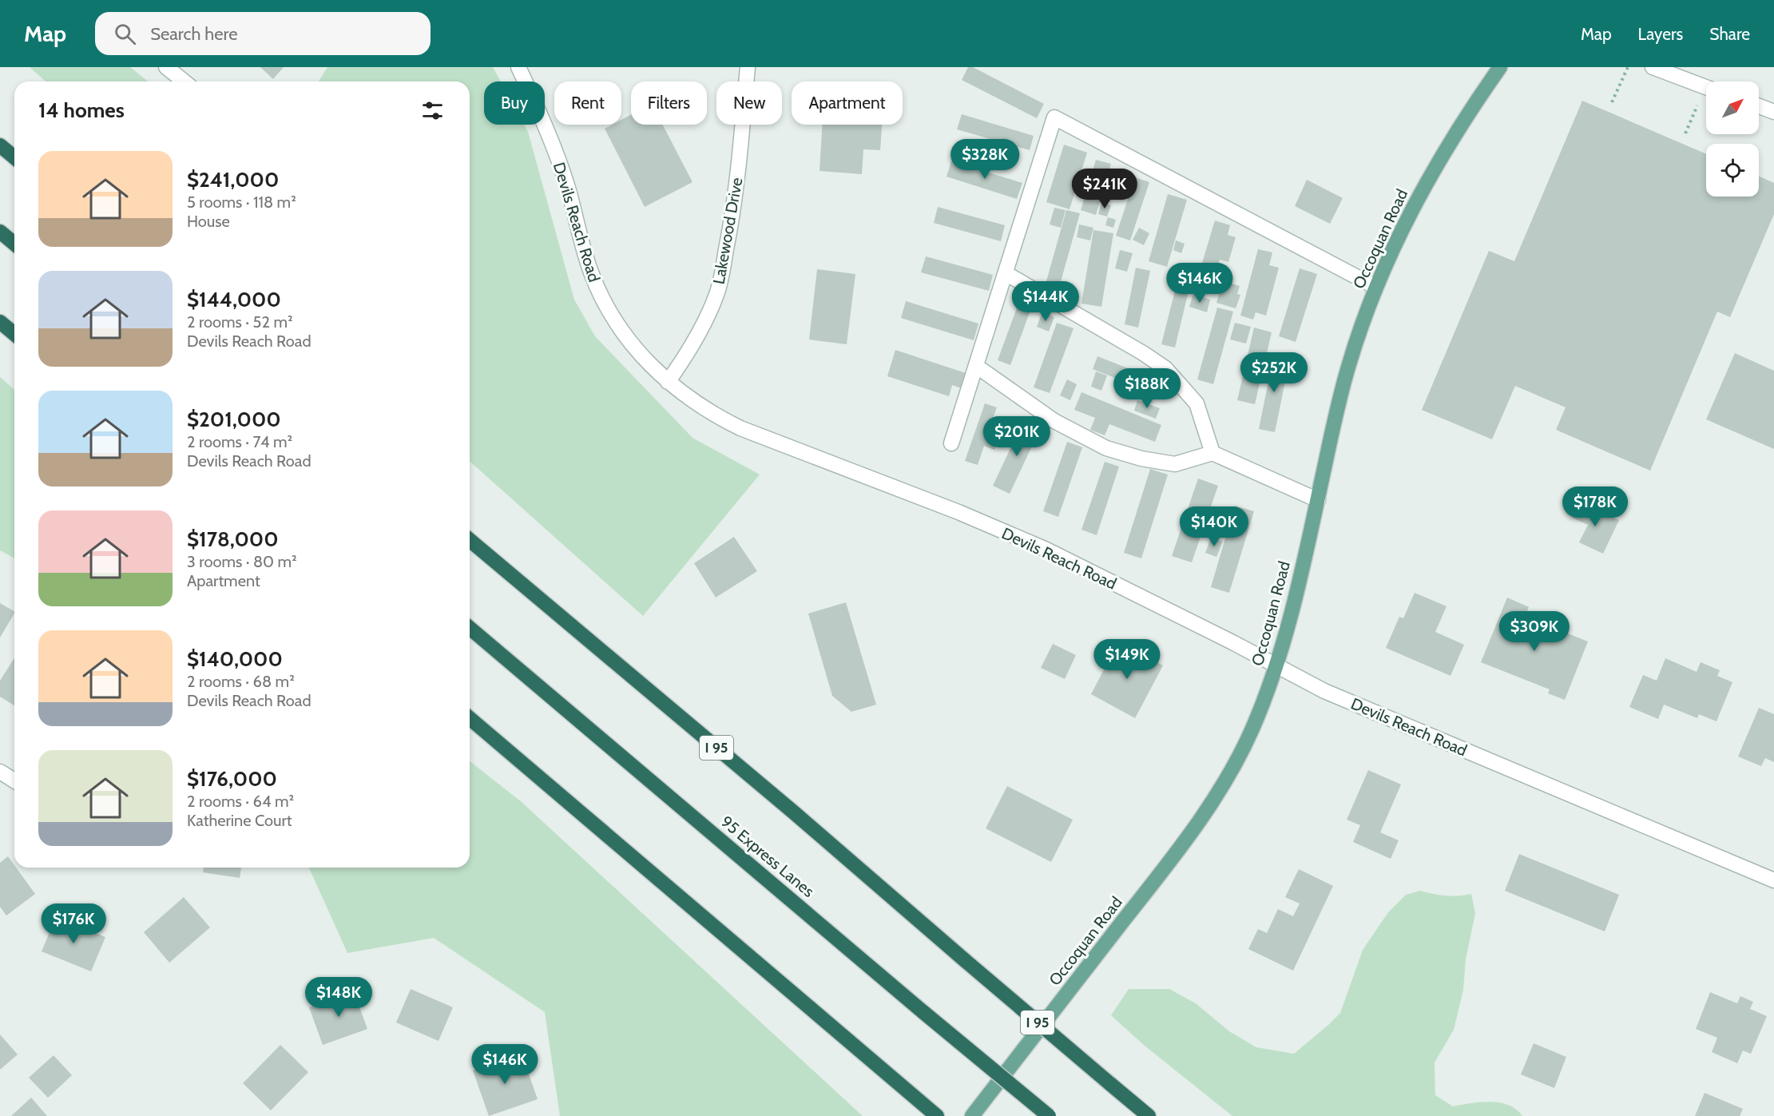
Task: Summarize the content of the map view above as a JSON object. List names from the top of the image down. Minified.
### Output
{"streets":{"highway":["I 95","95 Express Lanes"],"main road":["Occoquan Road"],"street":["Devils Reach Road","Lakewood Drive"]},"crossings":[["Devils Reach Road","Lakewood Drive"],["Devils Reach Road","Occoquan Road"]],"north":"top right","page":{"header":"Map","search":"Search here","nav":["Map","Layers","Share"],"chip":["Buy","Rent","Filters","New","Apartment"],"heading":"14 homes","price":["$328K","$241K","$146K","$144K","$252K","$188K","$201K","$178K","$140K","$309K","$149K","$176K","$148K","$146K"],"list":[{"name":"$241,000","note":"5 rooms · 118 m² · House"},{"name":"$144,000","note":"2 rooms · 52 m² · Devils Reach Road"},{"name":"$201,000","note":"2 rooms · 74 m² · Devils Reach Road"},{"name":"$178,000","note":"3 rooms · 80 m² · Apartment"},{"name":"$140,000","note":"2 rooms · 68 m² · Devils Reach Road"},{"name":"$176,000","note":"2 rooms · 64 m² · Katherine Court"}]}}
